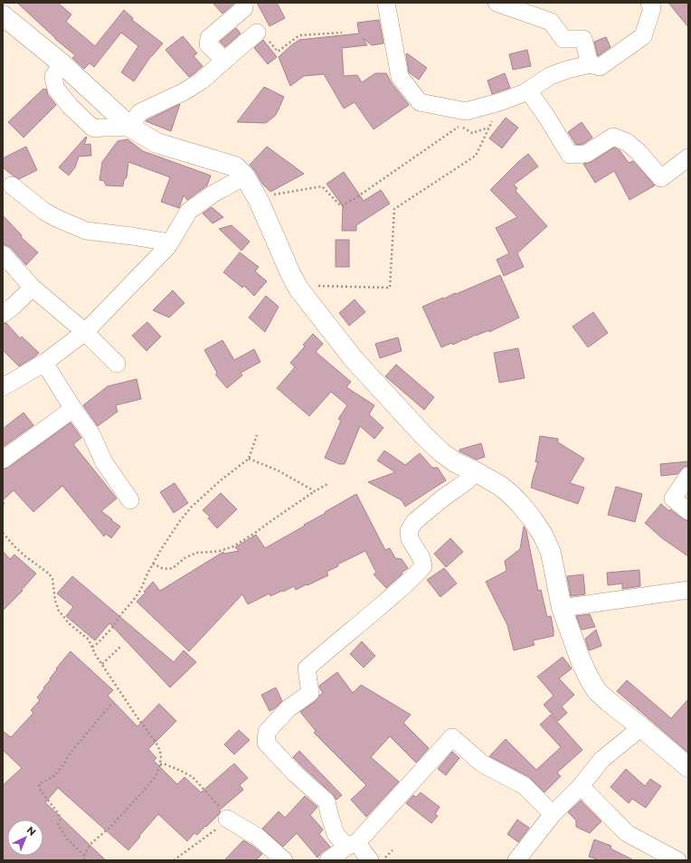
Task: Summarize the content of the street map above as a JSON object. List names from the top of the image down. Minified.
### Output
{"north":"top right"}
